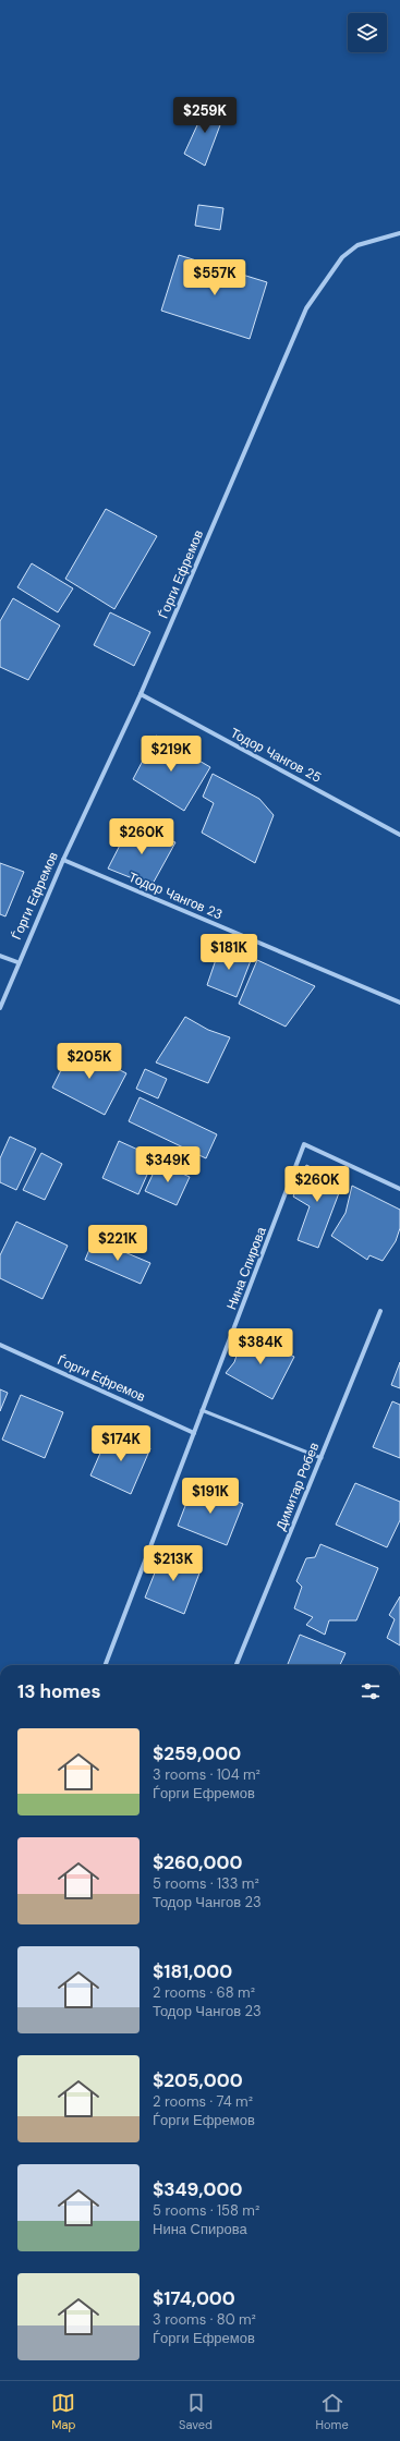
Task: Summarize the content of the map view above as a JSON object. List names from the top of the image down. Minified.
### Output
{"streets":{"street":["Ѓорги Ефремов","Тодор Чангов 25","Тодор Чангов 23","Нина Спирова","Димитар Робев"]},"crossings":[["Ѓорги Ефремов","Тодор Чангов 25"],["Ѓорги Ефремов","Тодор Чангов 23"],["Ѓорги Ефремов","Нина Спирова"]],"page":{"price":["$259K","$557K","$219K","$260K","$181K","$205K","$349K","$260K","$221K","$384K","$174K","$191K","$213K"],"heading":"13 homes","list":[{"name":"$259,000","note":"3 rooms · 104 m² · Ѓорги Ефремов"},{"name":"$260,000","note":"5 rooms · 133 m² · Тодор Чангов 23"},{"name":"$181,000","note":"2 rooms · 68 m² · Тодор Чангов 23"},{"name":"$205,000","note":"2 rooms · 74 m² · Ѓорги Ефремов"},{"name":"$349,000","note":"5 rooms · 158 m² · Нина Спирова"},{"name":"$174,000","note":"3 rooms · 80 m² · Ѓорги Ефремов"}],"tabs":["Map","Saved","Home"]}}
